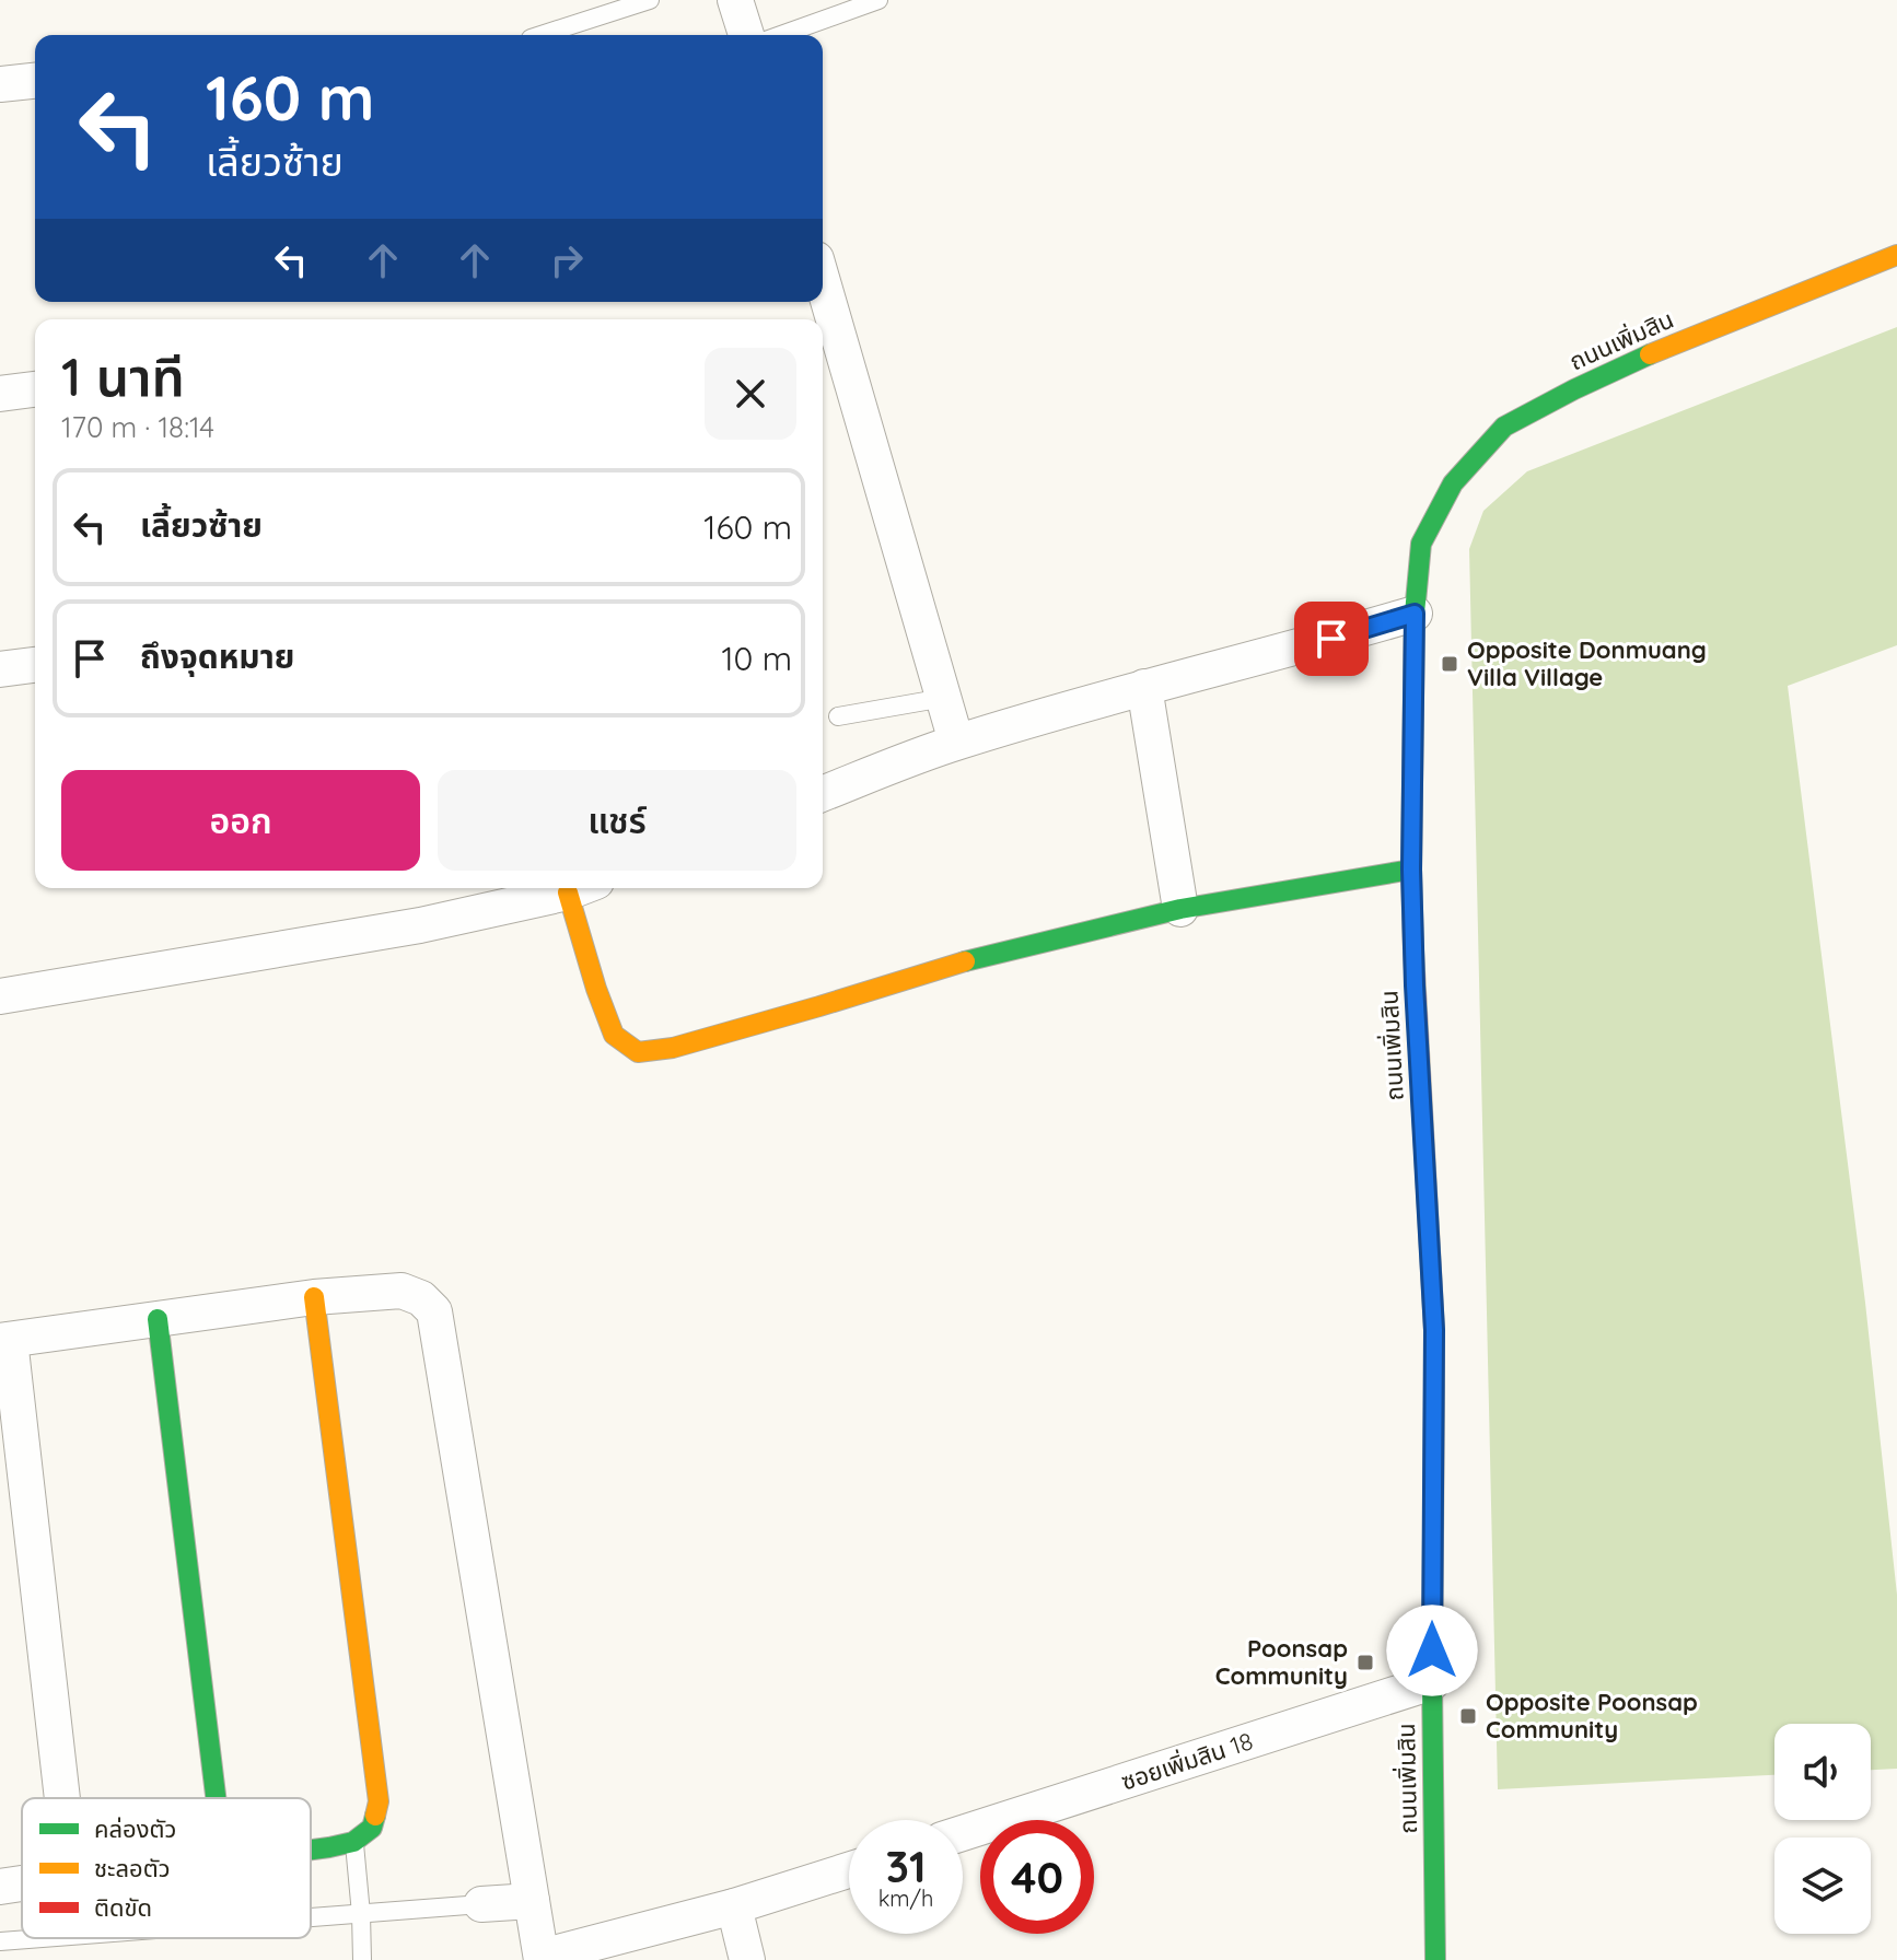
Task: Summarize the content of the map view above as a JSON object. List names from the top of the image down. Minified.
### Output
{"streets":{"street":["ถนนเพิ่มสิน","ซอยเพิ่มสิน 18"]},"crossings":[["ถนนเพิ่มสิน","ซอยเพิ่มสิน 18"]],"places":{"transit":["Opposite Donmuang Villa Village","Poonsap Community","Opposite Poonsap Community"]},"legend":["คล่องตัว","ชะลอตัว","ติดขัด"],"page":{"turn":["160 m","เลี้ยวซ้าย"],"heading":["1 นาที","170 m · 18:14"],"list":[{"name":"เลี้ยวซ้าย","value":"160 m"},{"name":"ถึงจุดหมาย","value":"10 m"}],"buttons":["ออก","แชร์"],"speed":"31 km/h","limit":"40"}}
